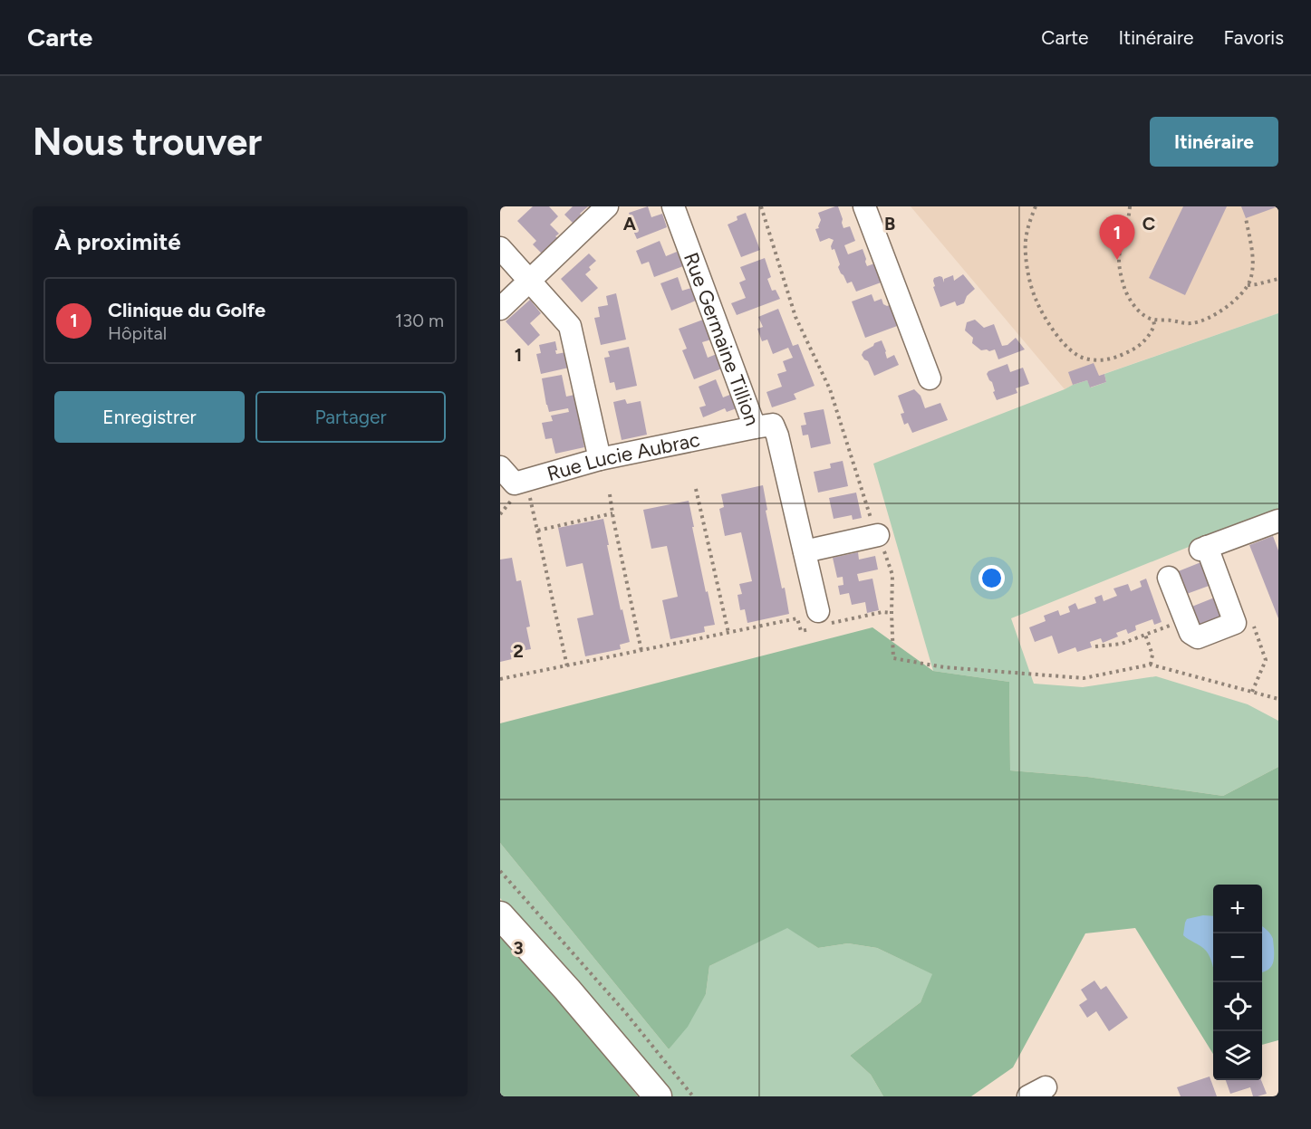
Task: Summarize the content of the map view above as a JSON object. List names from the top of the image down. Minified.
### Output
{"streets":{"street":["Rue Germaine Tillion","Rue Lucie Aubrac"]},"crossings":[["Rue Germaine Tillion","Rue Lucie Aubrac"]],"page":{"header":"Carte","nav":["Carte","Itinéraire","Favoris"],"buttons":["Itinéraire",["Enregistrer","Partager"]],"title":"Nous trouver","heading":"À proximité","pins":"1","list":[{"mark":"1","name":"Clinique du Golfe","note":"Hôpital","value":"130 m"}],"map_buttons":["+","−"]},"grid":{"columns":["A","B","C"],"rows":["1","2","3"]}}
